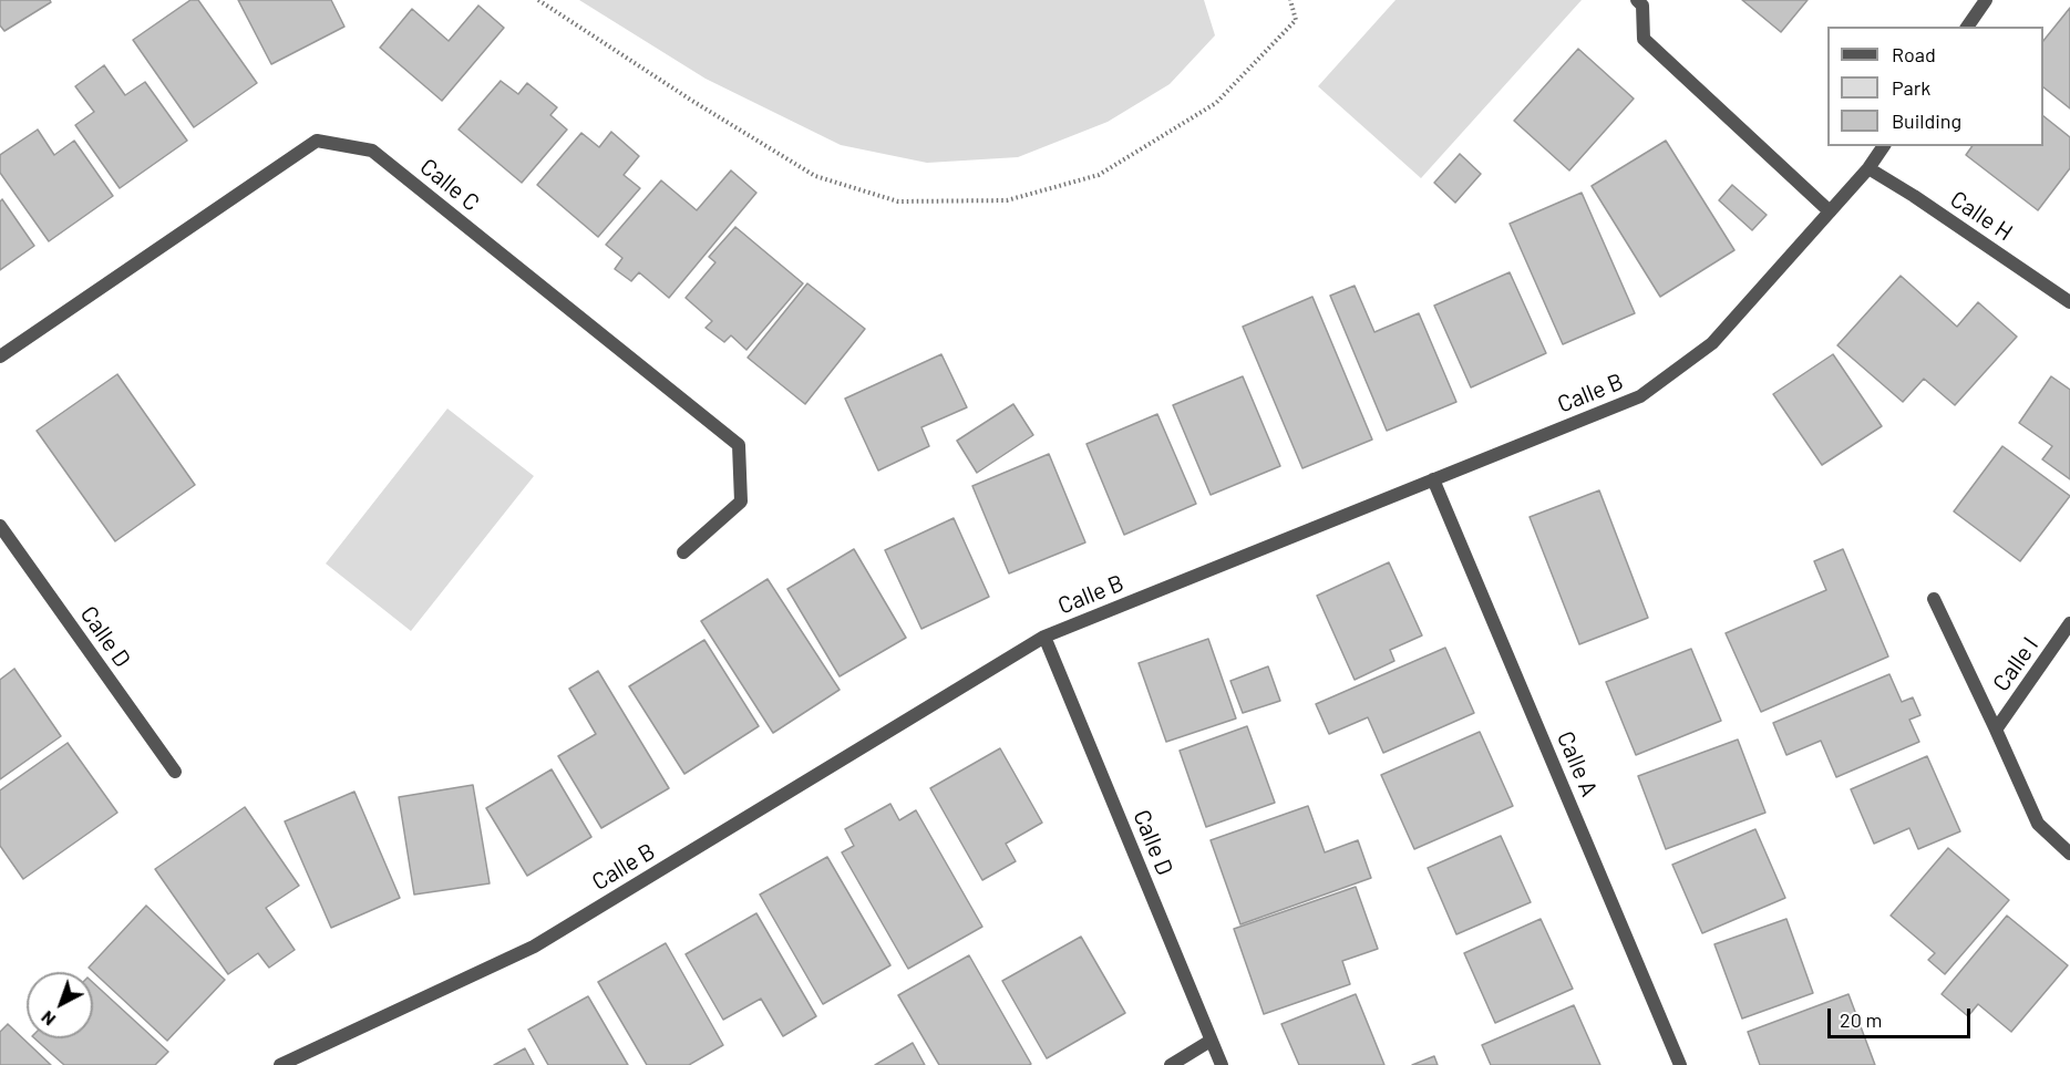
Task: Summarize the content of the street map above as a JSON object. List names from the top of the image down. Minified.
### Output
{"streets":{"street":["Calle C","Calle H","Calle B","Calle D","Calle I","Calle A"]},"crossings":[["Calle H","Calle B"],["Calle B","Calle D"],["Calle B","Calle A"]],"legend":["Road","Park","Building"],"scale_bar":"20 m","north":"bottom left"}
